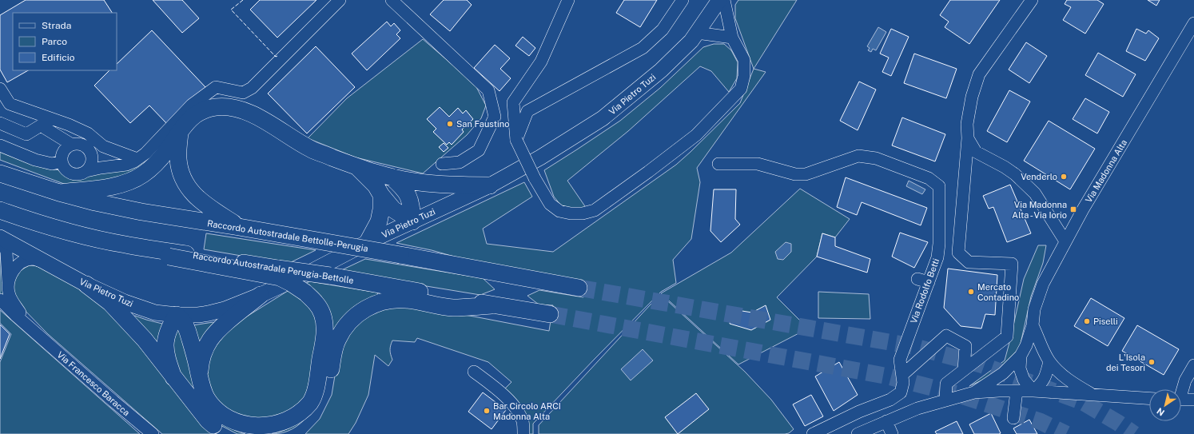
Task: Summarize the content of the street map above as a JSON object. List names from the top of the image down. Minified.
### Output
{"streets":{"highway":["Raccordo Autostradale Bettolle-Perugia","Raccordo Autostradale Perugia-Bettolle"],"main road":["Via Pietro Tuzi"],"street":["Via Madonna Alta","Via Rodolfo Betti","Via Francesco Baracca"]},"places":{"other":["San Faustino","Venderlo","Mercato Contadino","Piselli","L'Isola dei Tesori","Bar Circolo ARCI Madonna Alta"],"transit":["Via Madonna Alta - Via Iorio"]},"legend":["Strada","Parco","Edificio"],"north":"bottom left"}
